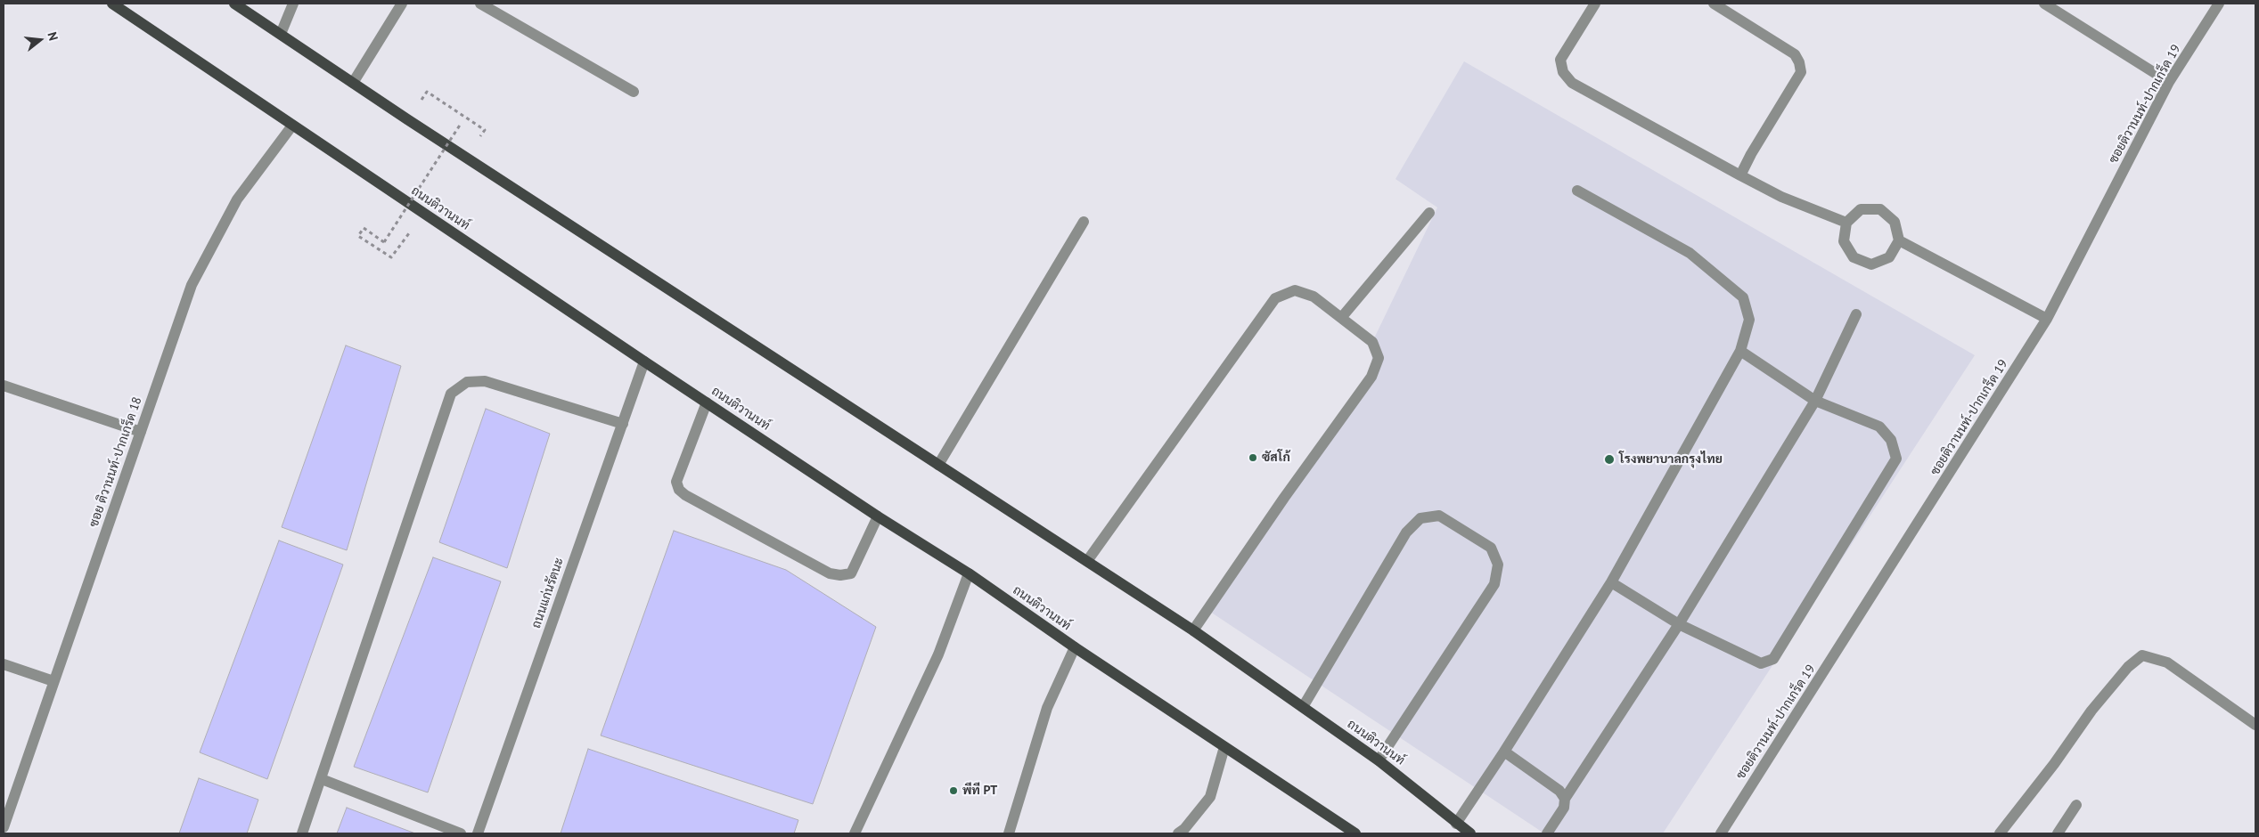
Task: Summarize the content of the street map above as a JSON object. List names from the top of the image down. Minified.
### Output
{"streets":{"main road":["ถนนติวานนท์"],"street":["ซอยติวานนท์-ปากเกร็ด 19","ซอย ติวานนท์-ปากเกร็ด 18","ถนนแก่นรัตนะ"]},"crossings":[["ถนนติวานนท์","ซอย ติวานนท์-ปากเกร็ด 18"],["ถนนติวานนท์","ถนนแก่นรัตนะ"]],"places":["ซัสโก้","โรงพยาบาลกรุงไทย","พีที PT"],"north":"right"}
